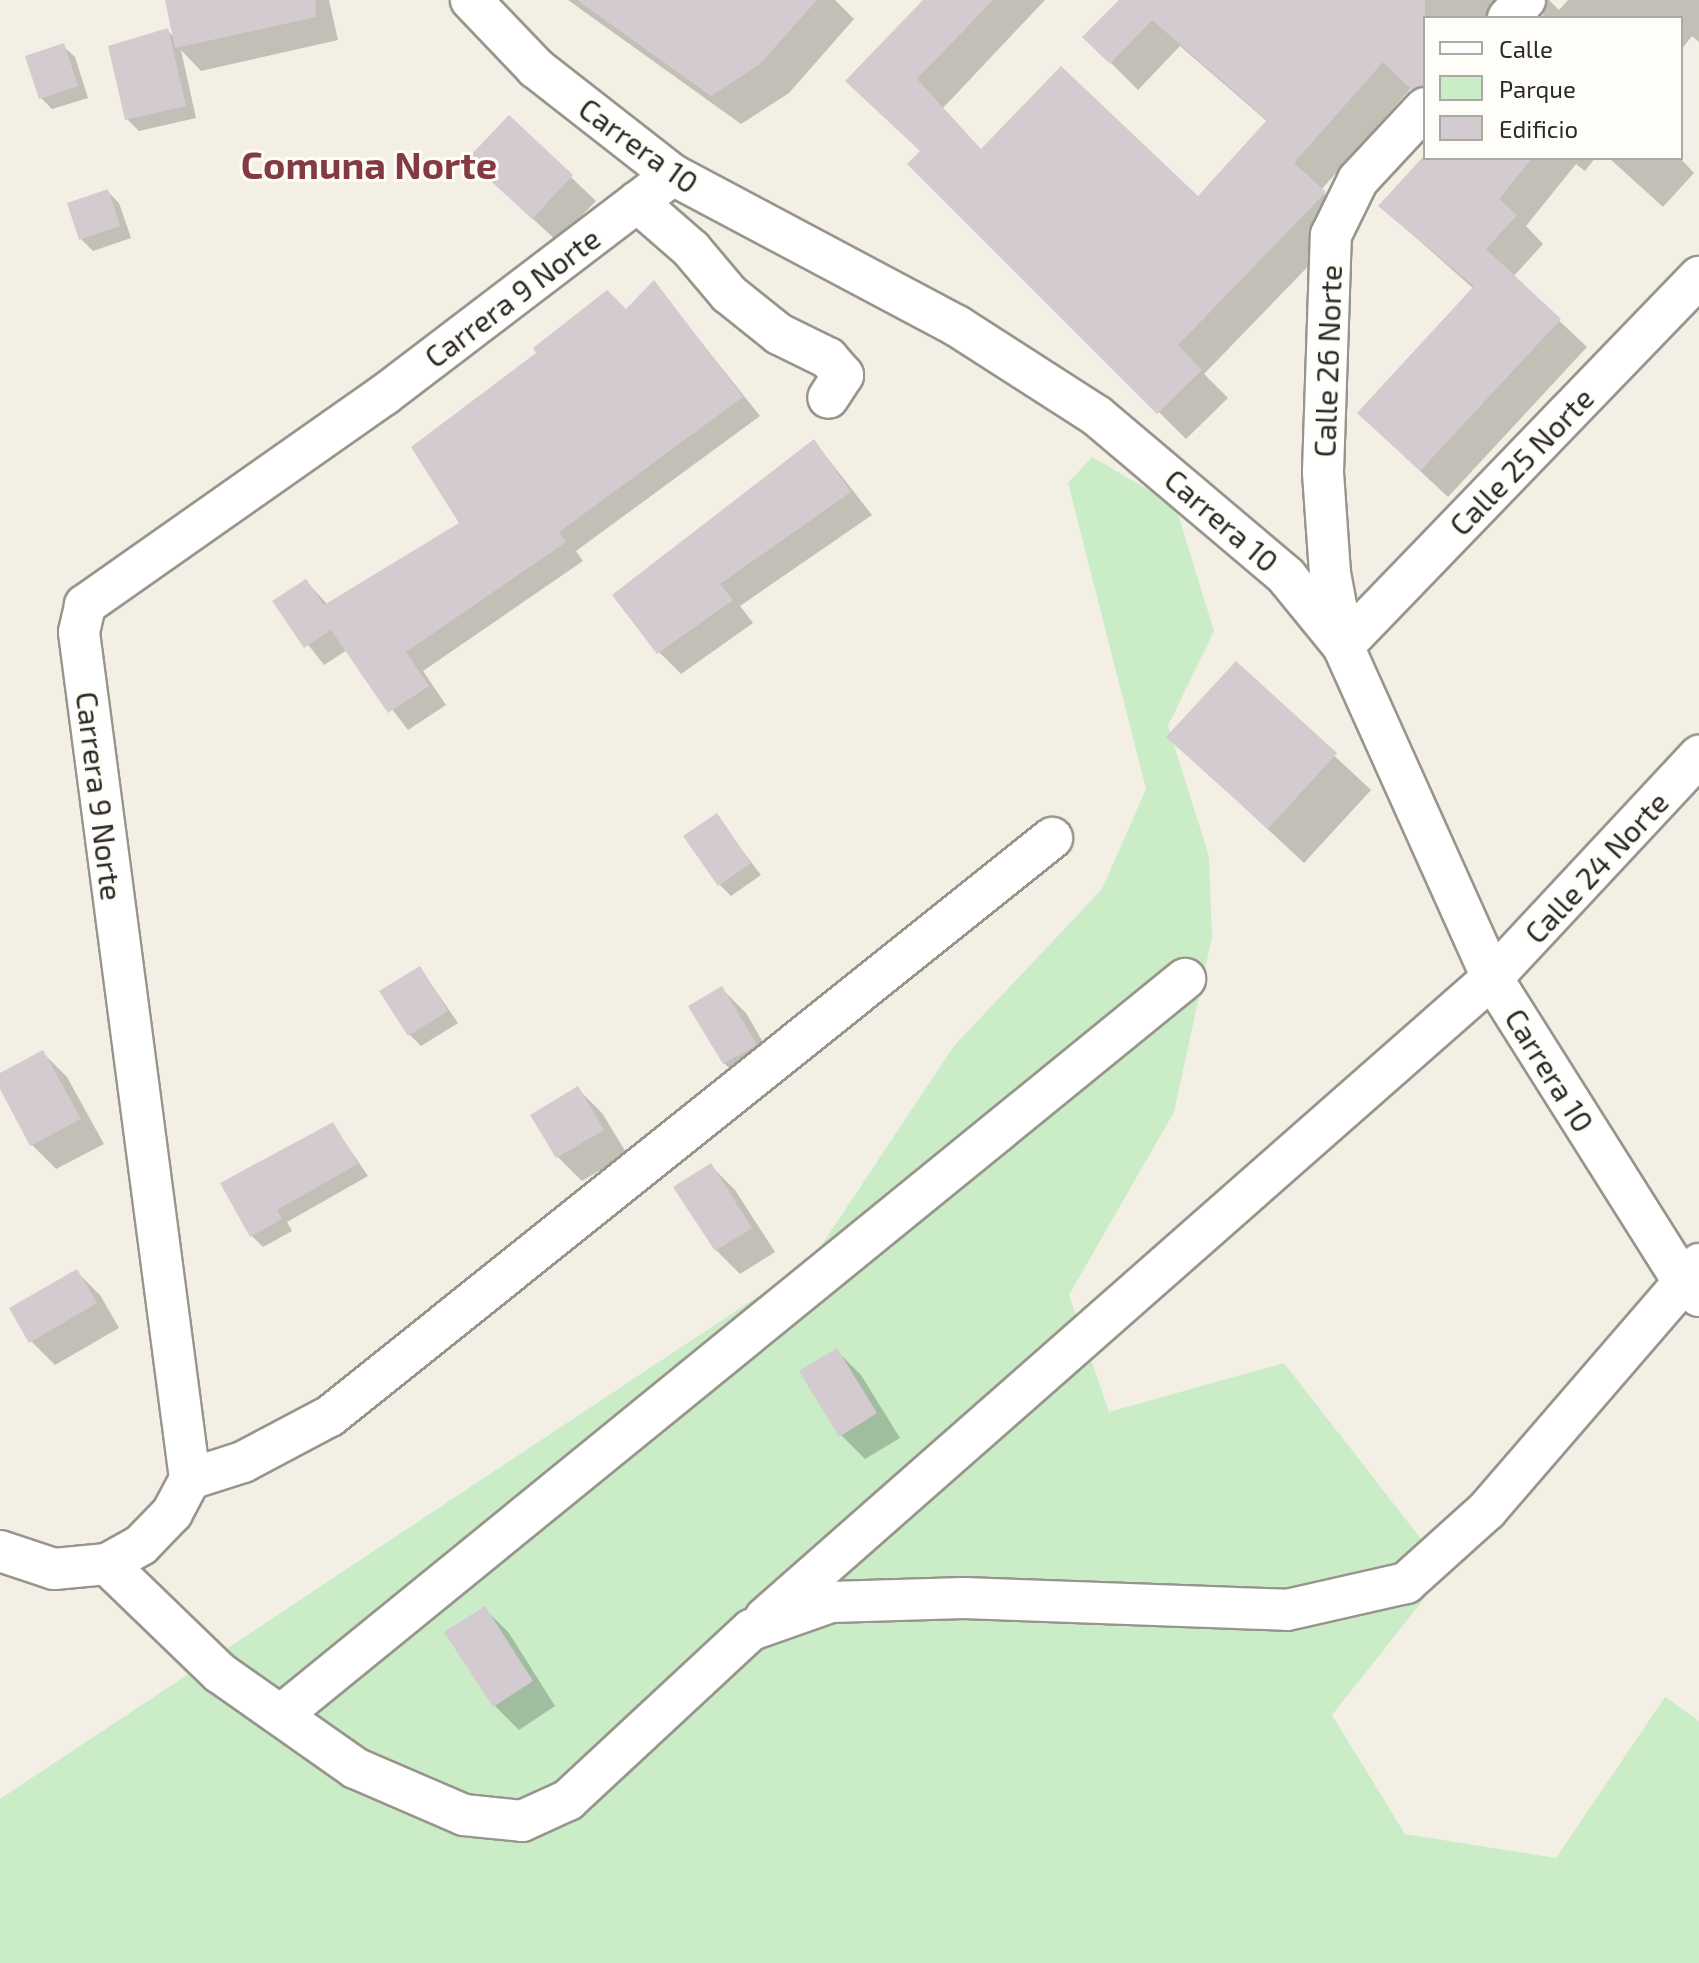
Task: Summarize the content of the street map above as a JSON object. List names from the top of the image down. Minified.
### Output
{"streets":{"street":["Carrera 10","Carrera 9 Norte","Calle 26 Norte","Calle 25 Norte","Calle 24 Norte"]},"crossings":[["Carrera 10","Carrera 9 Norte"],["Carrera 10","Calle 26 Norte"],["Carrera 10","Calle 25 Norte"],["Carrera 10","Calle 24 Norte"],["Calle 26 Norte","Calle 25 Norte"]],"districts":["Comuna Norte"],"legend":["Calle","Parque","Edificio"]}
